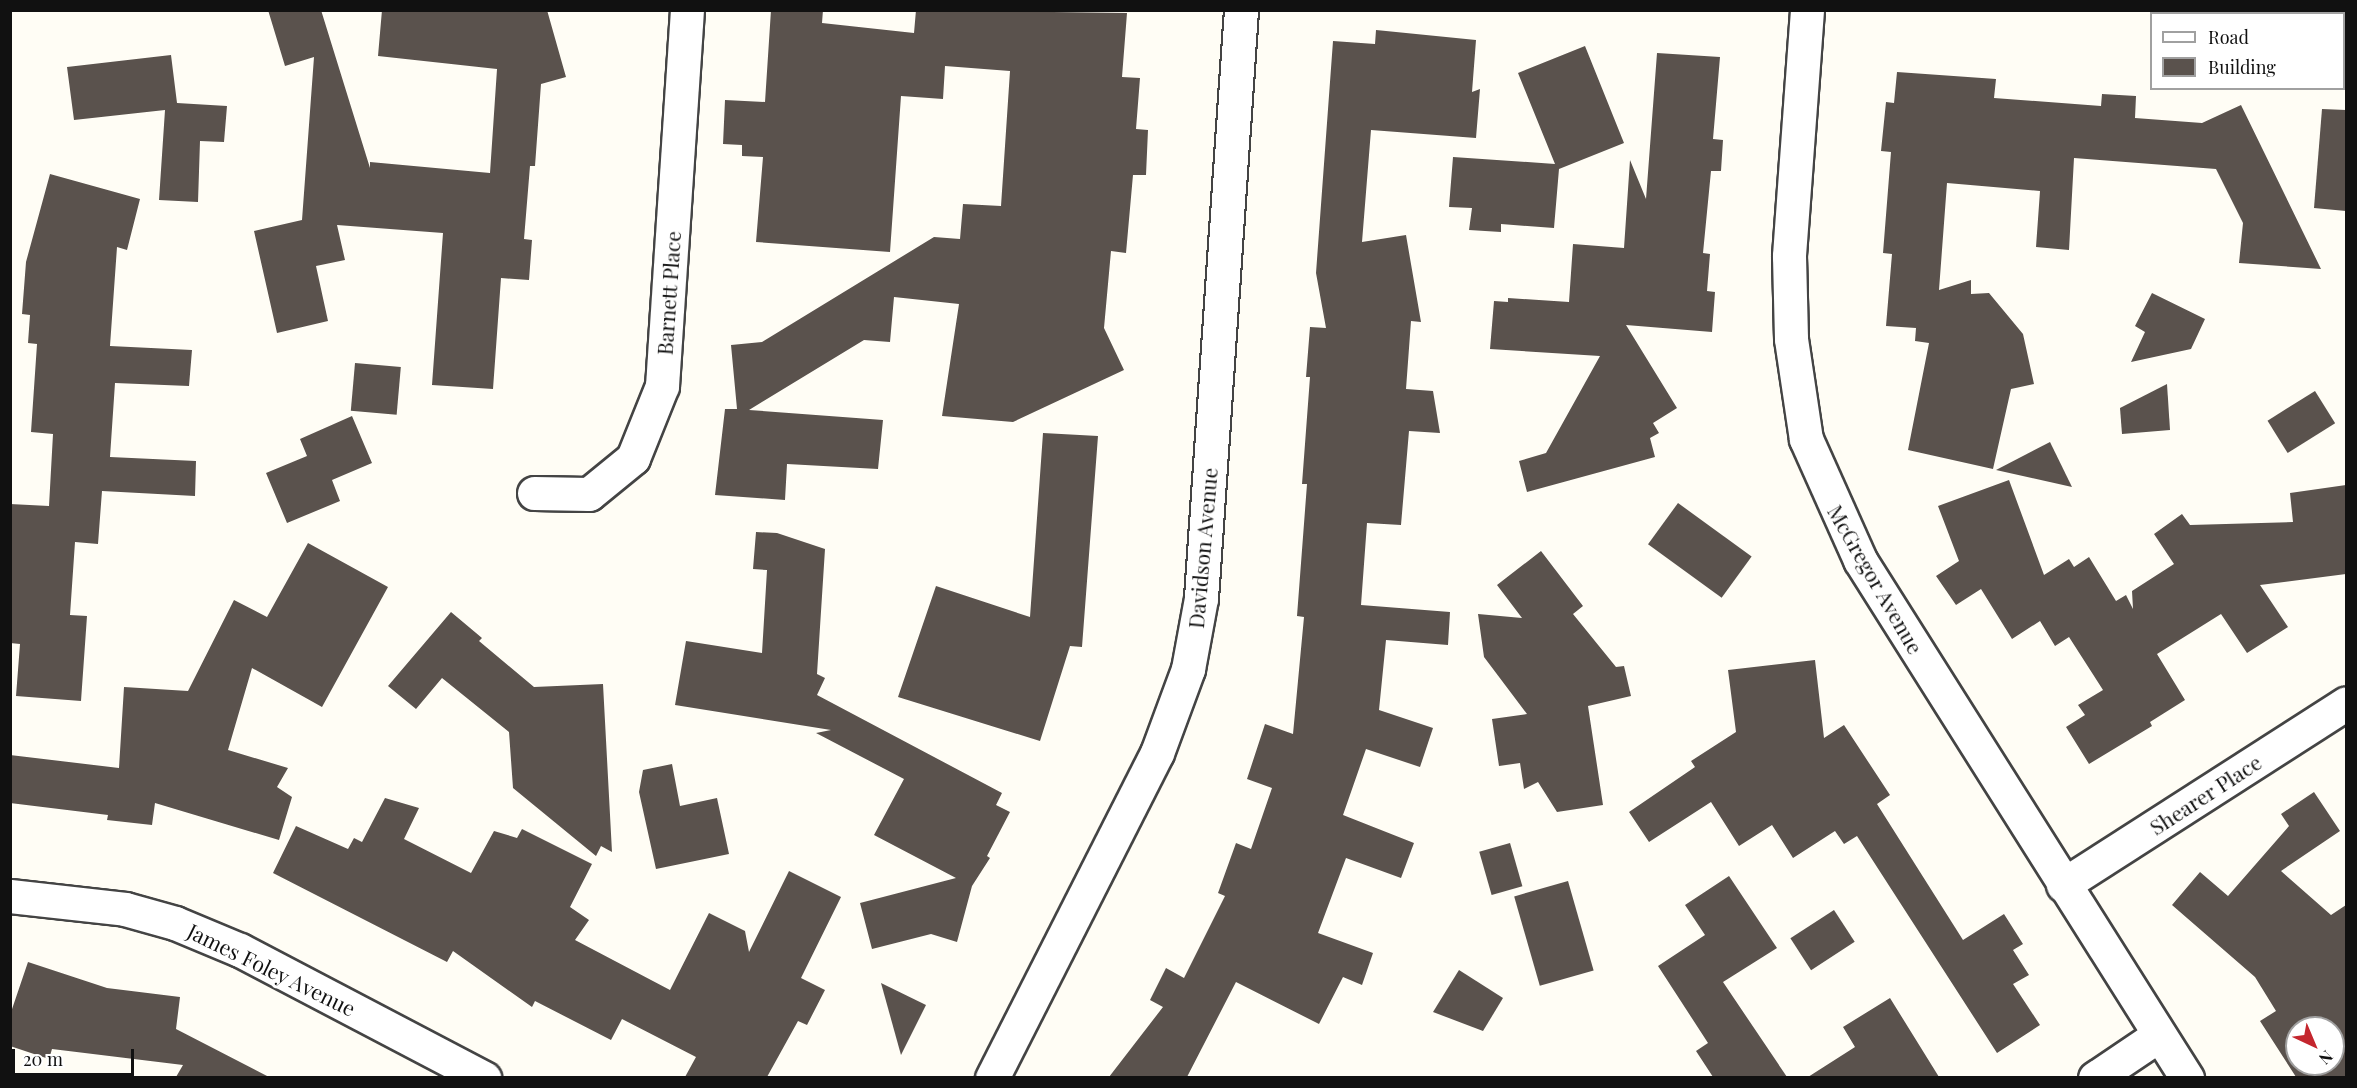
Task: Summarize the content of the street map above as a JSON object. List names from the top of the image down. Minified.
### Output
{"streets":{"street":["Barnett Place","Davidson Avenue","McGregor Avenue","Shearer Place","James Foley Avenue"]},"crossings":[["McGregor Avenue","Shearer Place"]],"legend":["Road","Building"],"scale_bar":"20 m","north":"bottom right"}
